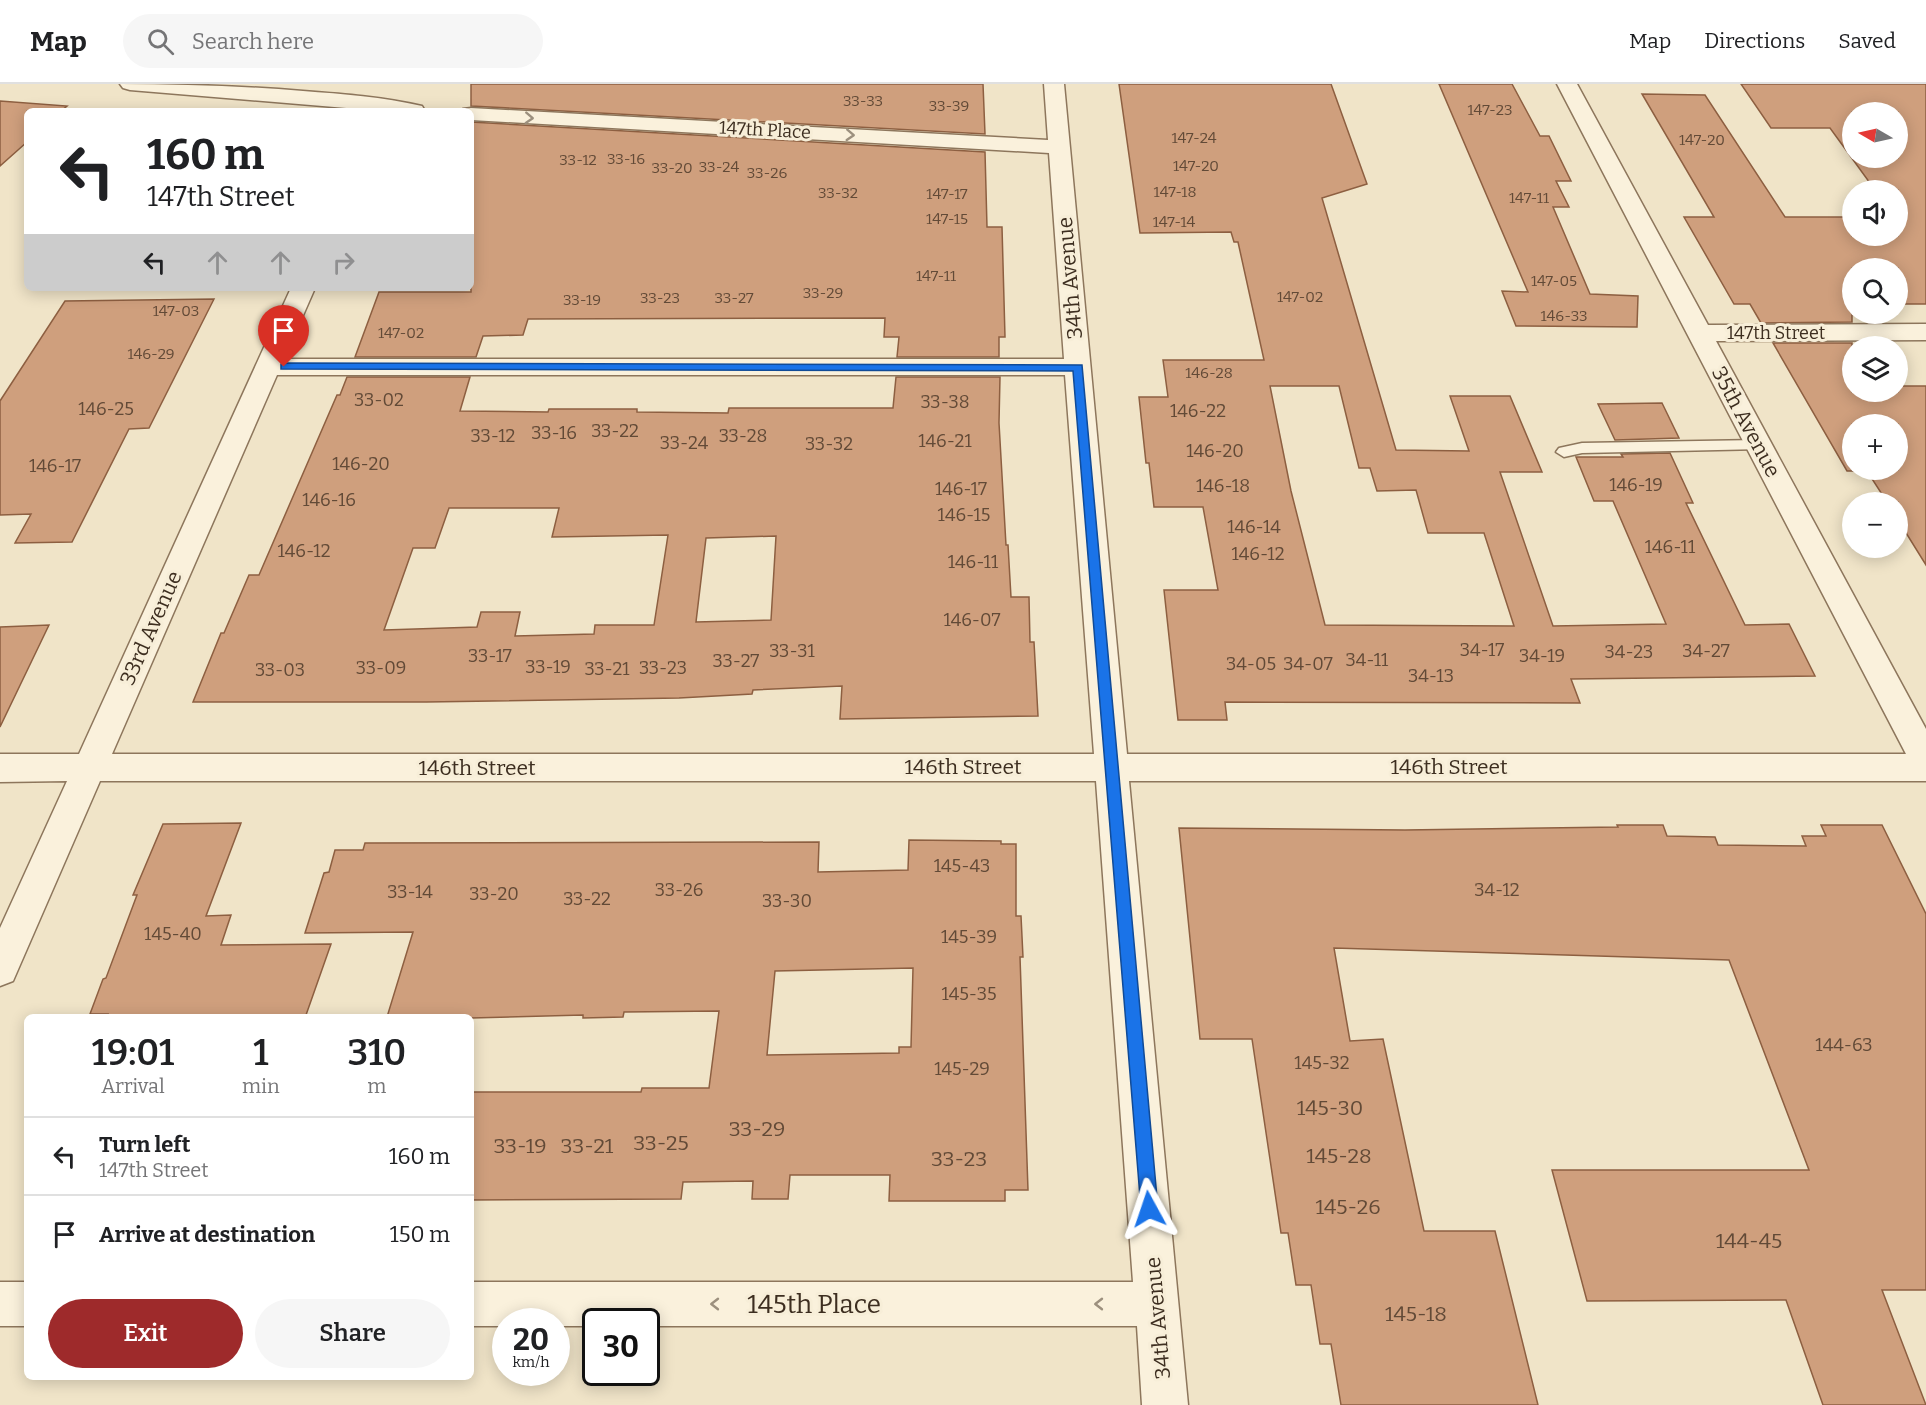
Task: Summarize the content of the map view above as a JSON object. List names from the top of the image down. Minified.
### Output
{"streets":{"street":["147th Place","34th Avenue","147th Street","35th Avenue","33rd Avenue","146th Street","145th Place"]},"crossings":[["147th Place","34th Avenue"],["34th Avenue","146th Street"],["34th Avenue","145th Place"],["147th Street","35th Avenue"],["33rd Avenue","146th Street"]],"one_way":["145th Place"],"house_numbers":["33-33","33-39","147-23","147-24","147-20","33-16","33-12","147-20","33-24","33-20","33-26","147-18","33-32","147-17","147-11","147-15","147-14","147-11","147-05","33-29","147-02","33-23","33-27","33-19","147-03","146-33","147-02","146-29","146-28","33-02","33-38","146-25","146-22","33-22","33-16","33-12","33-28","146-21","33-24","33-32","146-20","146-20","146-17","146-19","146-18","146-17","146-16","146-15","146-14","146-11","146-12","146-12","146-11","146-07","34-17","33-31","34-27","34-23","33-17","34-19","34-11","33-27","34-05","34-07","33-19","33-09","33-23","33-21","33-03","34-13","145-43","33-26","34-12","33-14","33-20","33-22","33-30","145-40","145-39","145-35","144-63","145-32","145-29","145-30","33-29","33-25","33-19","33-21","145-28","33-23","145-26","144-45","145-18"],"north":"left","page":{"header":"Map","search":"Search here","nav":["Map","Directions","Saved"],"map_buttons":["+","−"],"turn":["160 m","147th Street"],"eta":["19:01","Arrival","1","min","310","m"],"list":[{"name":"Turn left","note":"147th Street","value":"160 m"},{"name":"Arrive at destination","value":"150 m"}],"buttons":["Exit","Share"],"speed":"20 km/h","limit":"30"}}
